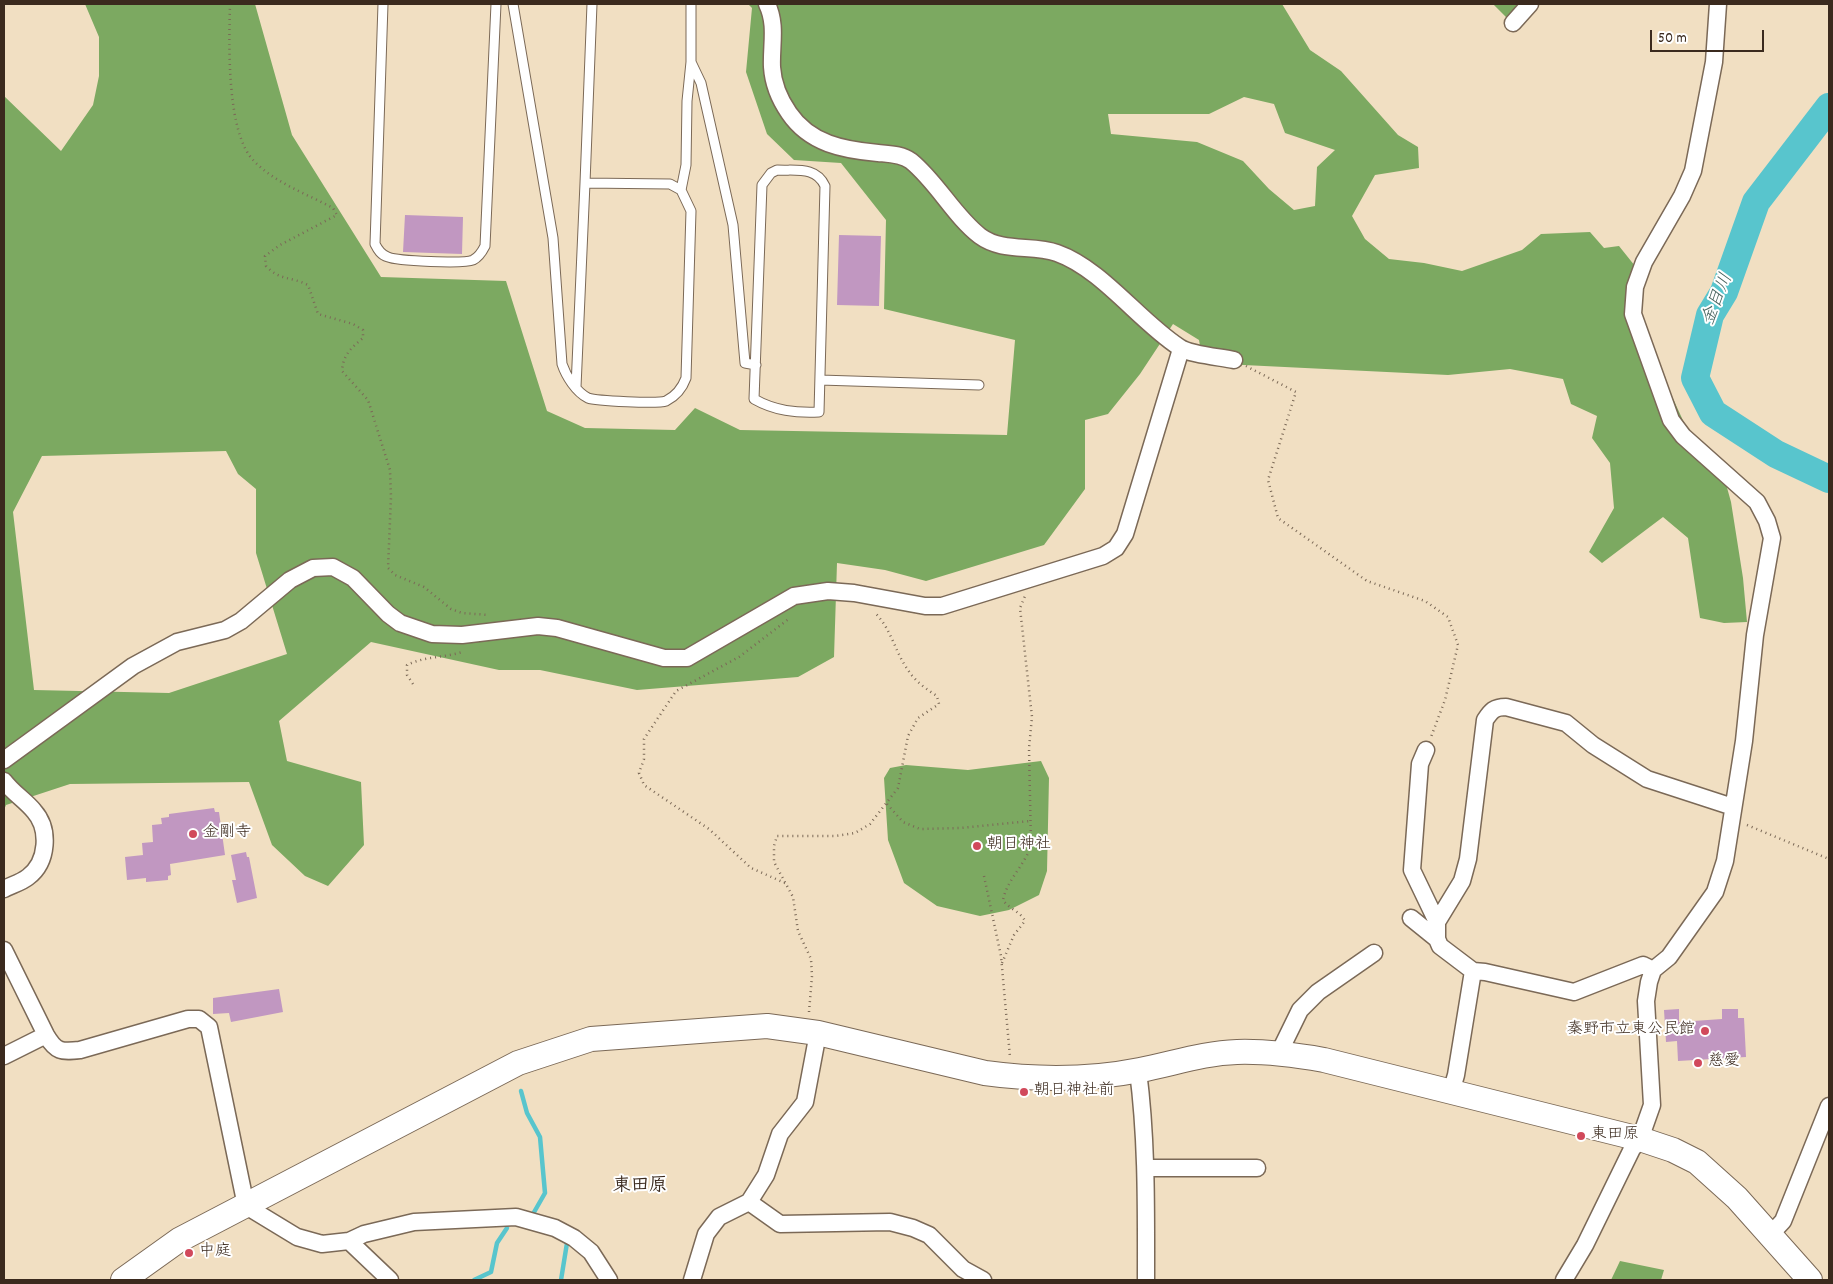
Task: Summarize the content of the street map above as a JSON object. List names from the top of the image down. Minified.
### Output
{"districts":["東田原"],"water":["金目川"],"places":["金剛寺","朝日神社","秦野市立東公民館","慈愛","朝日神社前","東田原","中庭"],"scale_bar":"50 m"}
